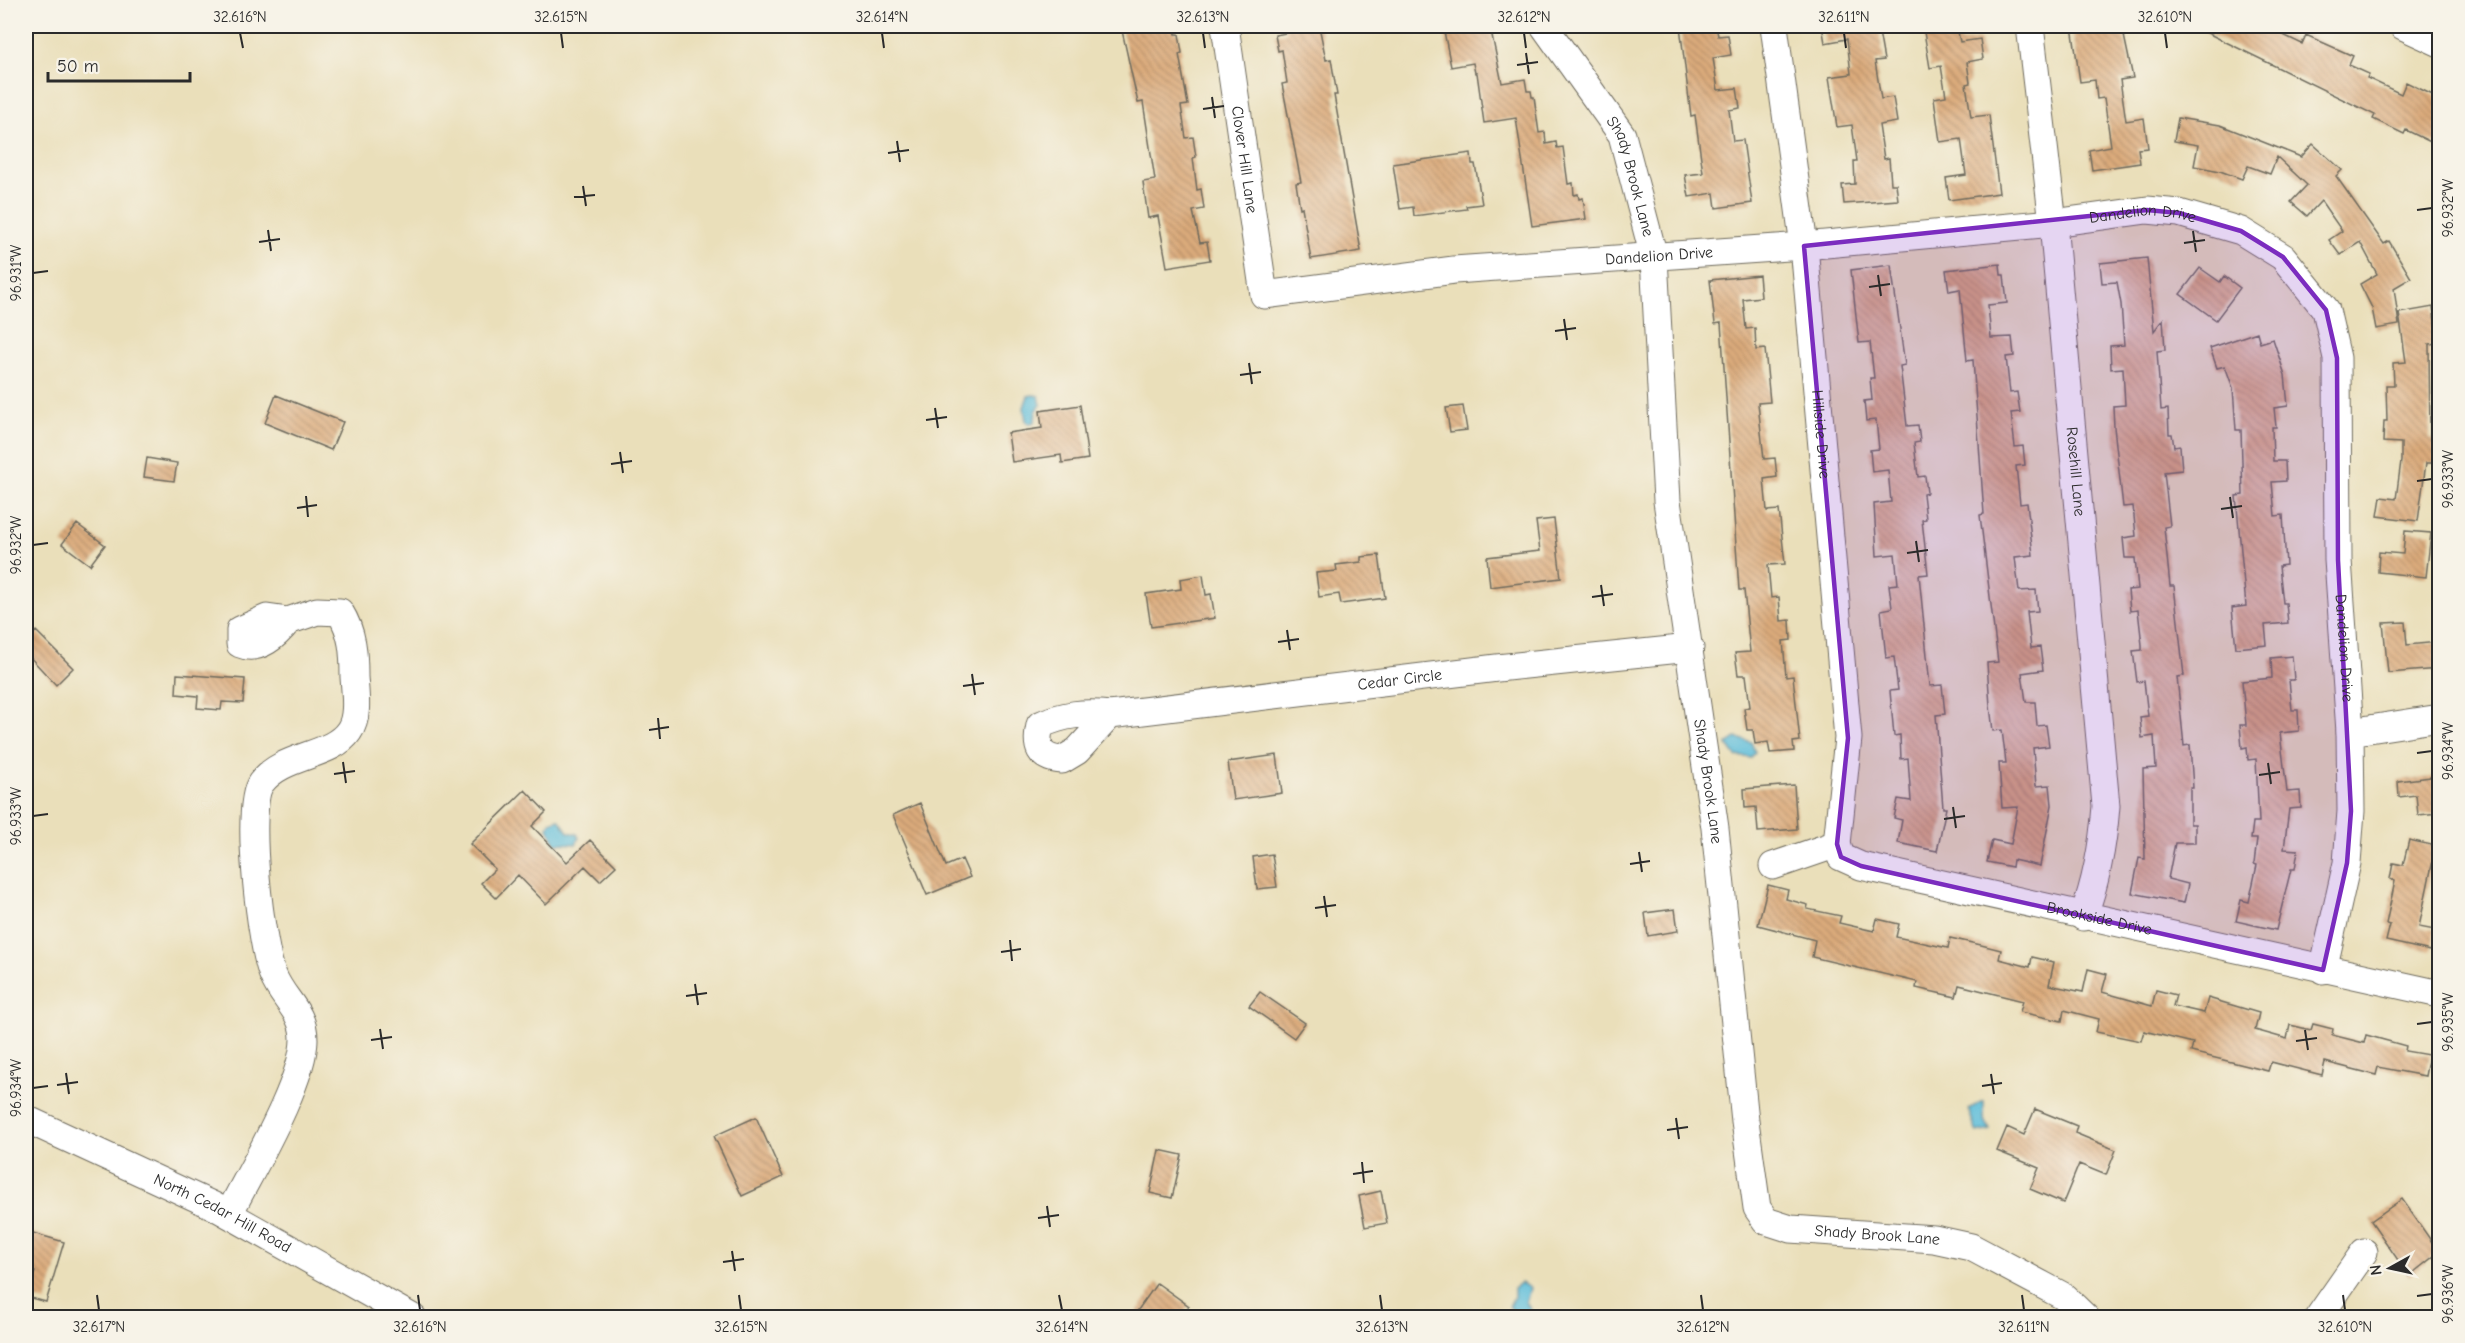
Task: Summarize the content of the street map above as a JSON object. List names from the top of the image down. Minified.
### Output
{"streets":{"street":["Clover Hill Lane","Shady Brook Lane","Dandelion Drive","Hillside Drive","Rosehill Lane","Cedar Circle","Brookside Drive","North Cedar Hill Road"]},"crossings":[["Clover Hill Lane","Dandelion Drive"],["Shady Brook Lane","Dandelion Drive"],["Shady Brook Lane","Cedar Circle"],["Dandelion Drive","Hillside Drive"],["Dandelion Drive","Rosehill Lane"],["Dandelion Drive","Brookside Drive"],["Hillside Drive","Brookside Drive"],["Rosehill Lane","Brookside Drive"]],"scale_bar":"50 m","north":"left","coordinates":["32.616°N","32.615°N","32.614°N","32.613°N","32.612°N","32.611°N","32.610°N","96.932°W","96.931°W","96.933°W","96.934°W","96.935°W","96.936°W","32.617°N"]}
